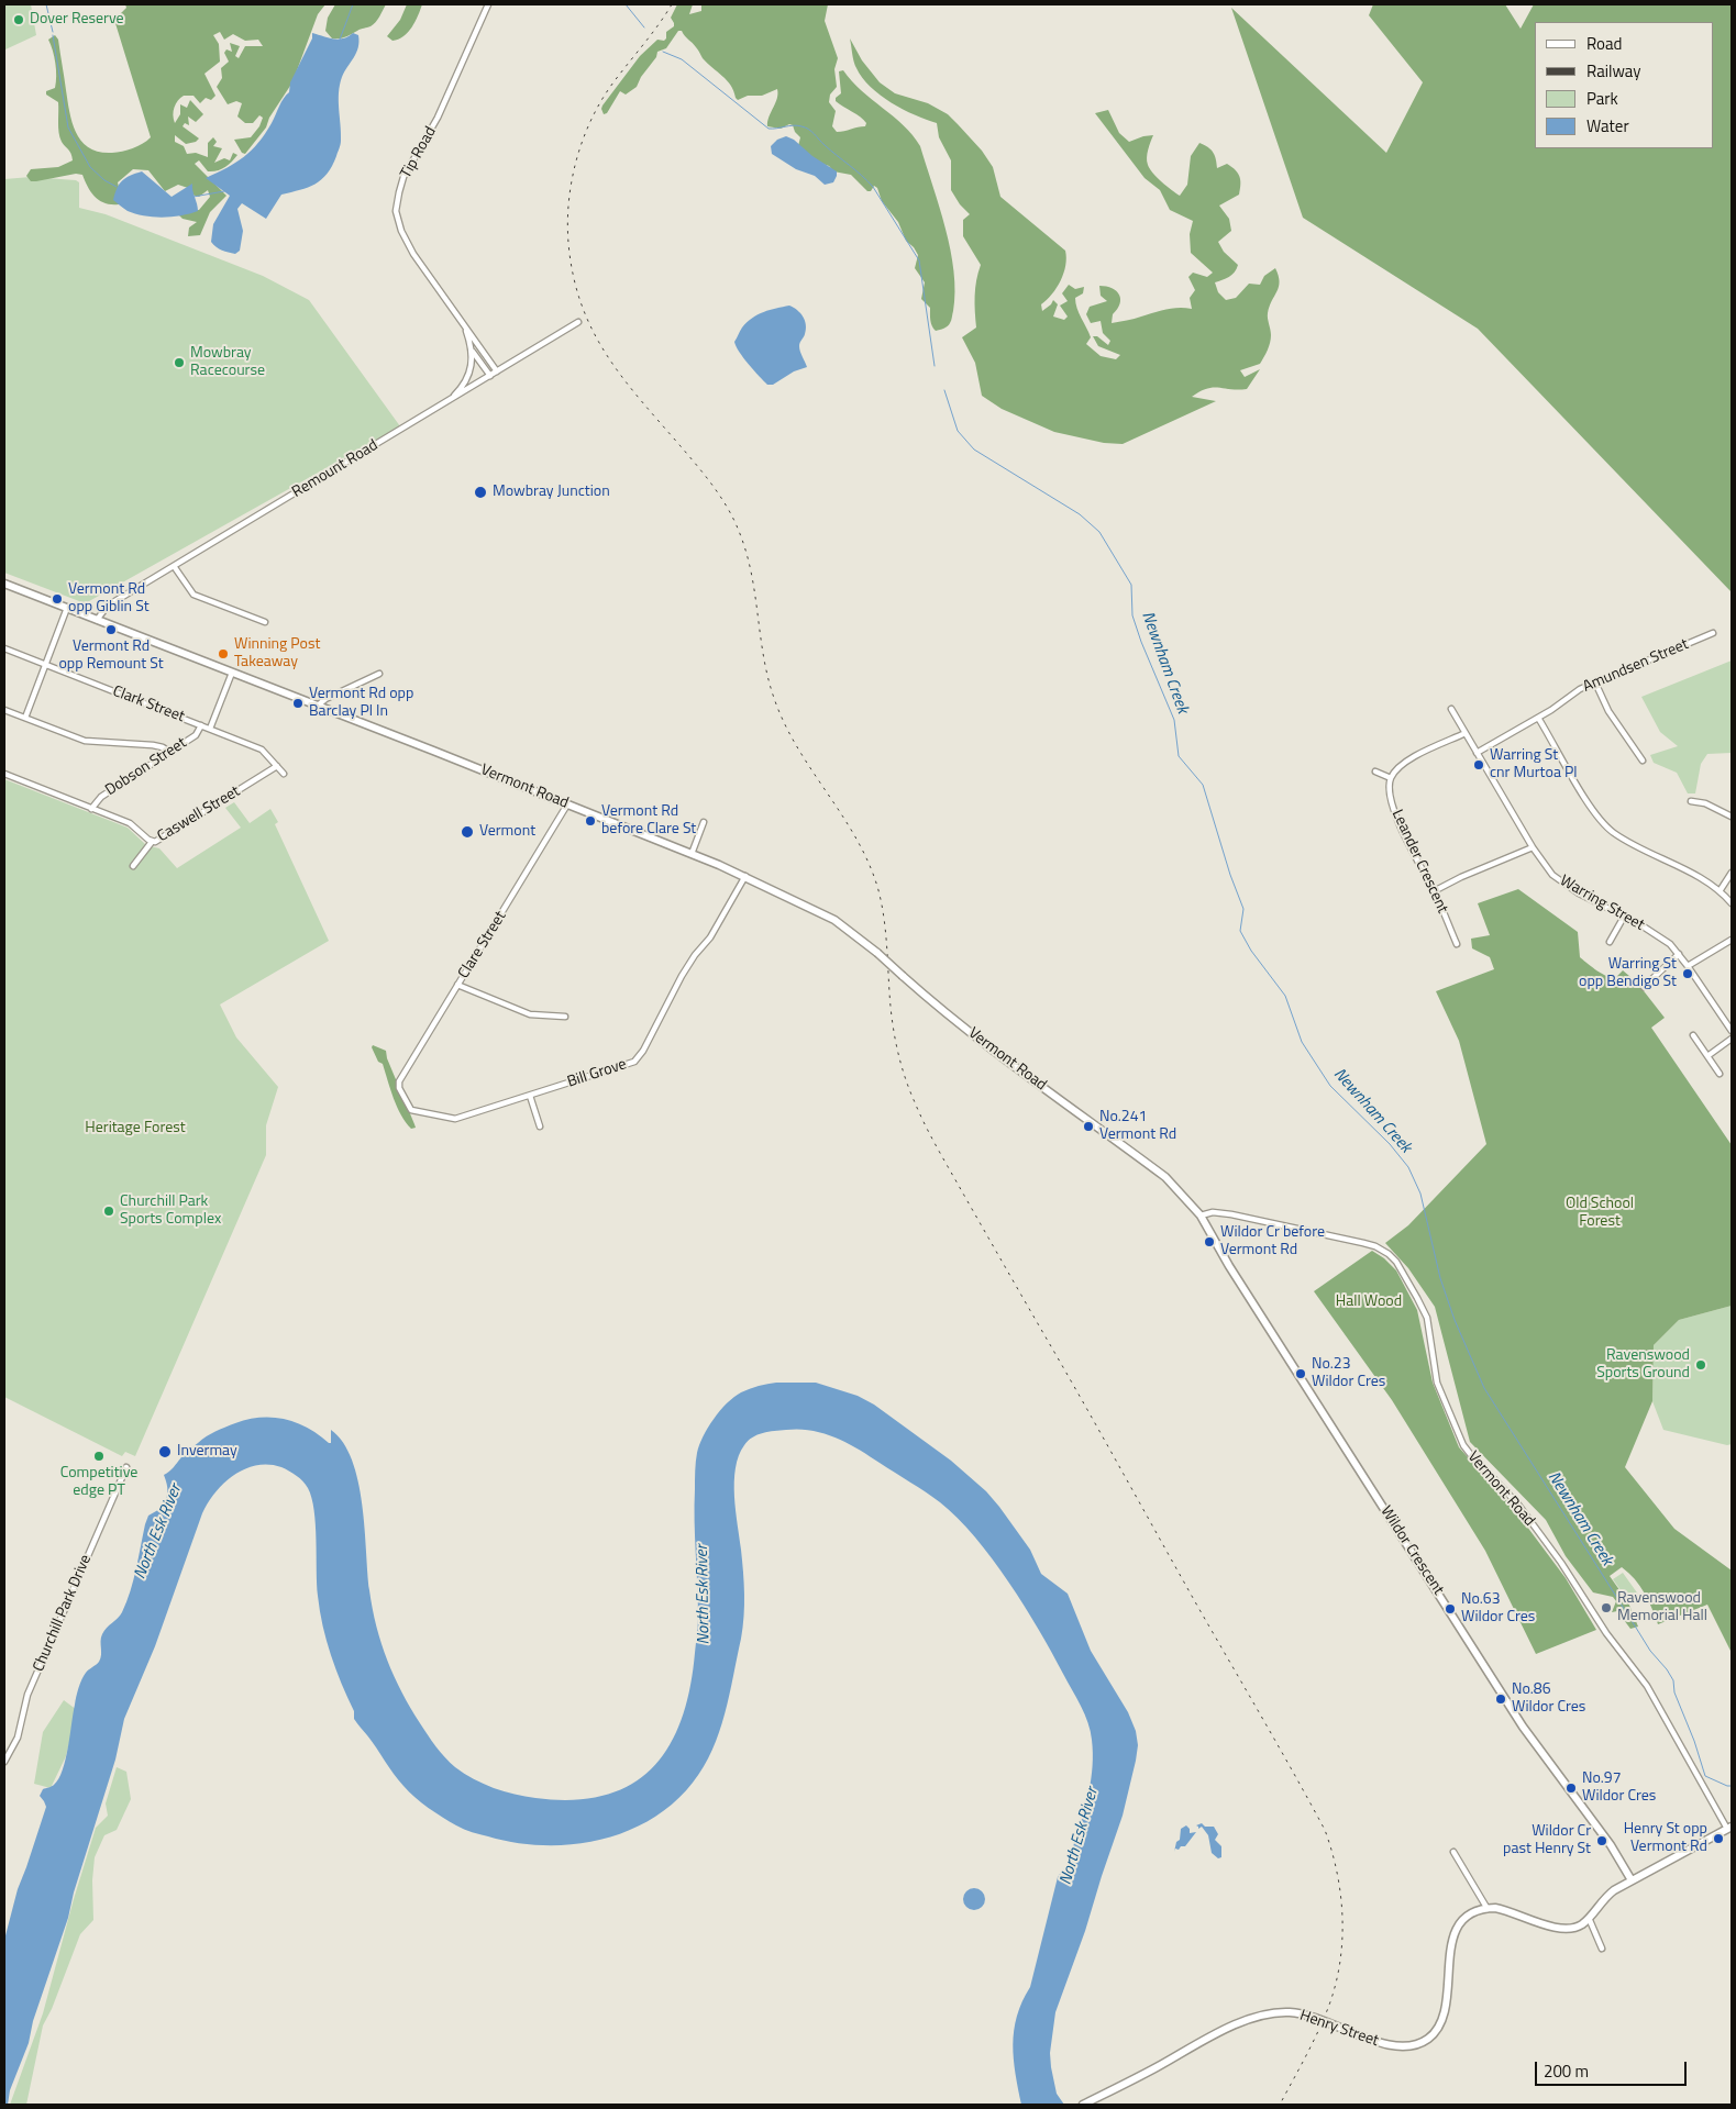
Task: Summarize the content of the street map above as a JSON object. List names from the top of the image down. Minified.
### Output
{"streets":{"street":["Tip Road","Remount Road","Amundsen Street","Clark Street","Dobson Street","Vermont Road","Caswell Street","Leander Crescent","Warring Street","Clare Street","Bill Grove","Wildor Crescent","Churchill Park Drive","Henry Street"]},"crossings":[["Tip Road","Remount Road"],["Remount Road","Vermont Road"],["Amundsen Street","Warring Street"],["Clark Street","Dobson Street"],["Clark Street","Caswell Street"],["Dobson Street","Caswell Street"],["Vermont Road","Clare Street"],["Vermont Road","Bill Grove"],["Vermont Road","Wildor Crescent"],["Clare Street","Bill Grove"]],"water":["Newnham Creek","North Esk River"],"parks":["Heritage Forest","Old School Forest","Hall Wood"],"places":["Dover Reserve","Mowbray Racecourse","Mowbray Junction","Vermont Rd opp Giblin St","Vermont Rd opp Remount St","Winning Post Takeaway","Vermont Rd opp Barclay Pl In","Warring St cnr Murtoa Pl","Vermont Rd before Clare St","Vermont","Warring St opp Bendigo St","No.241 Vermont Rd","Churchill Park Sports Complex","Wildor Cr before Vermont Rd","Ravenswood Sports Ground","No.23 Wildor Cres","Invermay","Competitive edge PT","Ravenswood Memorial Hall","No.63 Wildor Cres","No.86 Wildor Cres","No.97 Wildor Cres","Henry St opp Vermont Rd","Wildor Cr past Henry St"],"legend":["Road","Railway","Park","Water"],"scale_bar":"200 m"}
